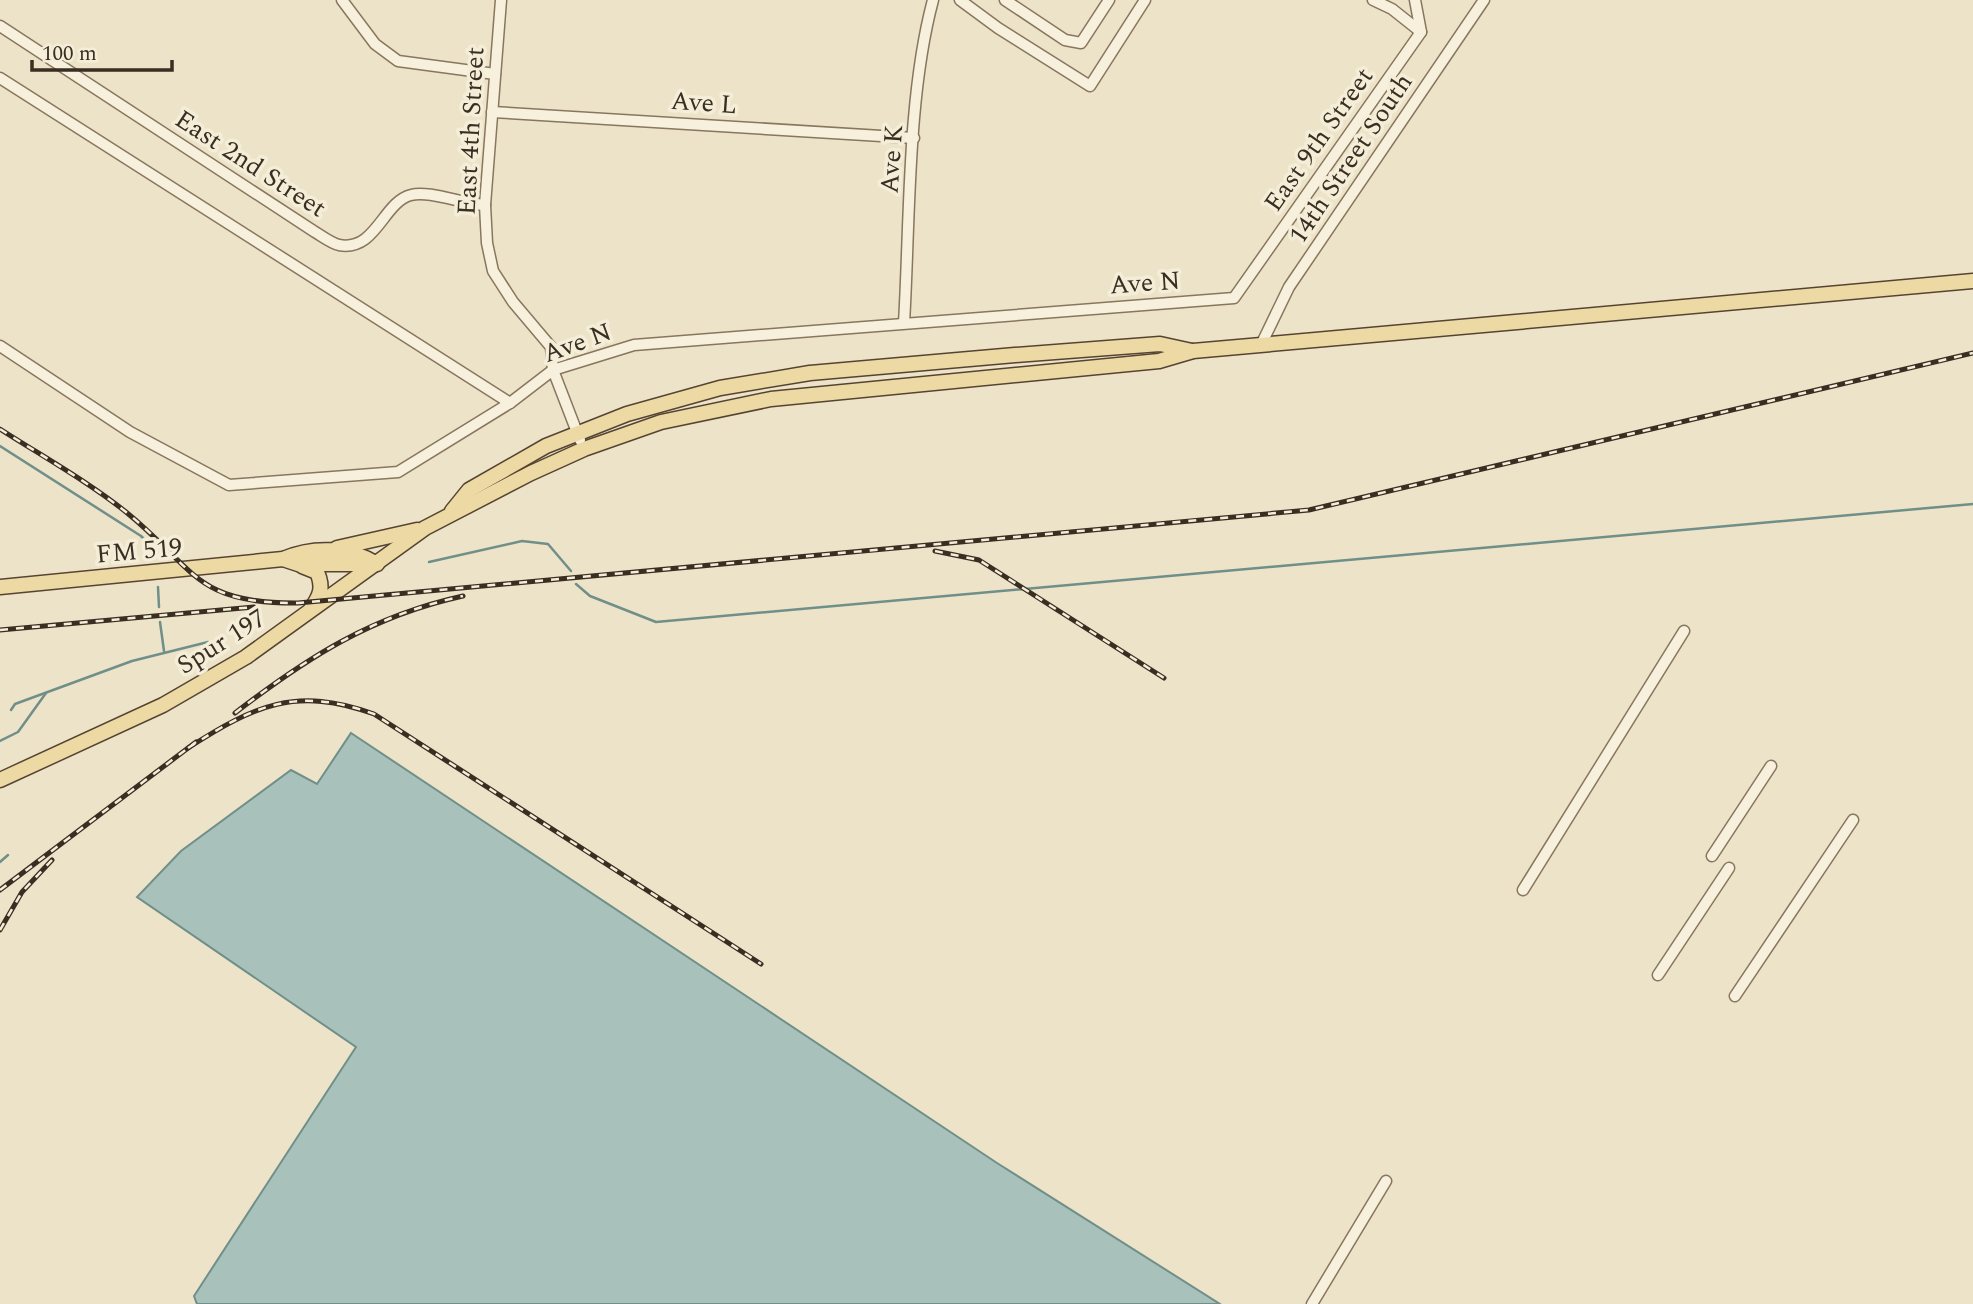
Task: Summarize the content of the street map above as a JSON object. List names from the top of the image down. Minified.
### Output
{"streets":{"main road":["FM 519","Spur 197"],"street":["Ave L","East 4th Street","East 9th Street","14th Street South","Ave K","East 2nd Street","Ave N"]},"crossings":[["Ave L","East 4th Street"],["Ave L","Ave K"],["East 4th Street","East 2nd Street"],["East 4th Street","Ave N"],["East 9th Street","Ave N"],["Ave K","Ave N"],["FM 519","Spur 197"]],"scale_bar":"100 m"}
